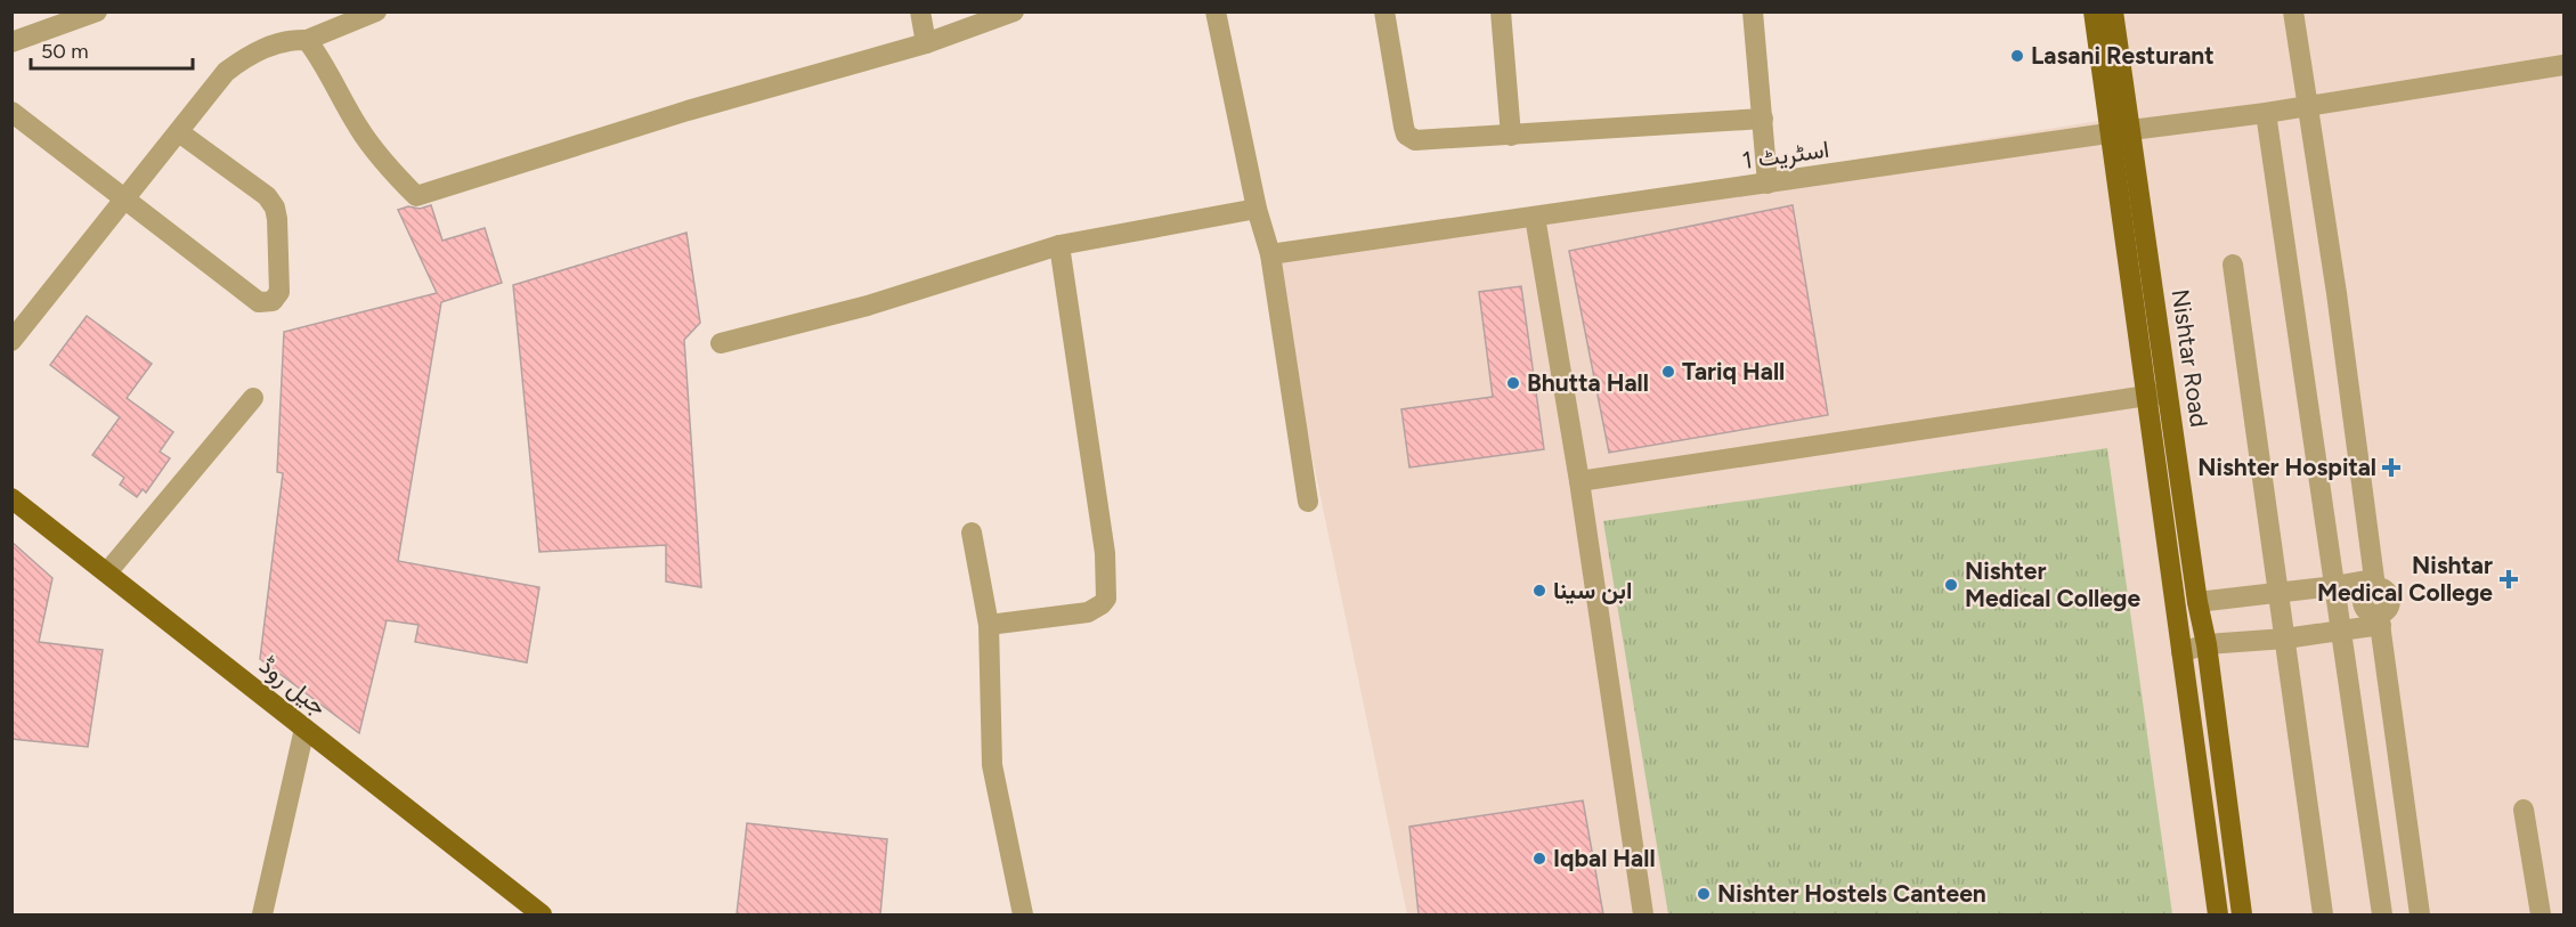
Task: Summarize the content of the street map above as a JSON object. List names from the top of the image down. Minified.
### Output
{"streets":{"main road":["Nishtar Road","جیل روڈ"],"street":["اسٹریٹ 1"]},"crossings":[["اسٹریٹ 1","Nishtar Road"]],"places":{"other":["Lasani Resturant","Tariq Hall","Bhutta Hall","Nishter Medical College","ابن سینا","Iqbal Hall","Nishter Hostels Canteen"],"health":["Nishter Hospital","Nishtar Medical College"]},"scale_bar":"50 m"}
